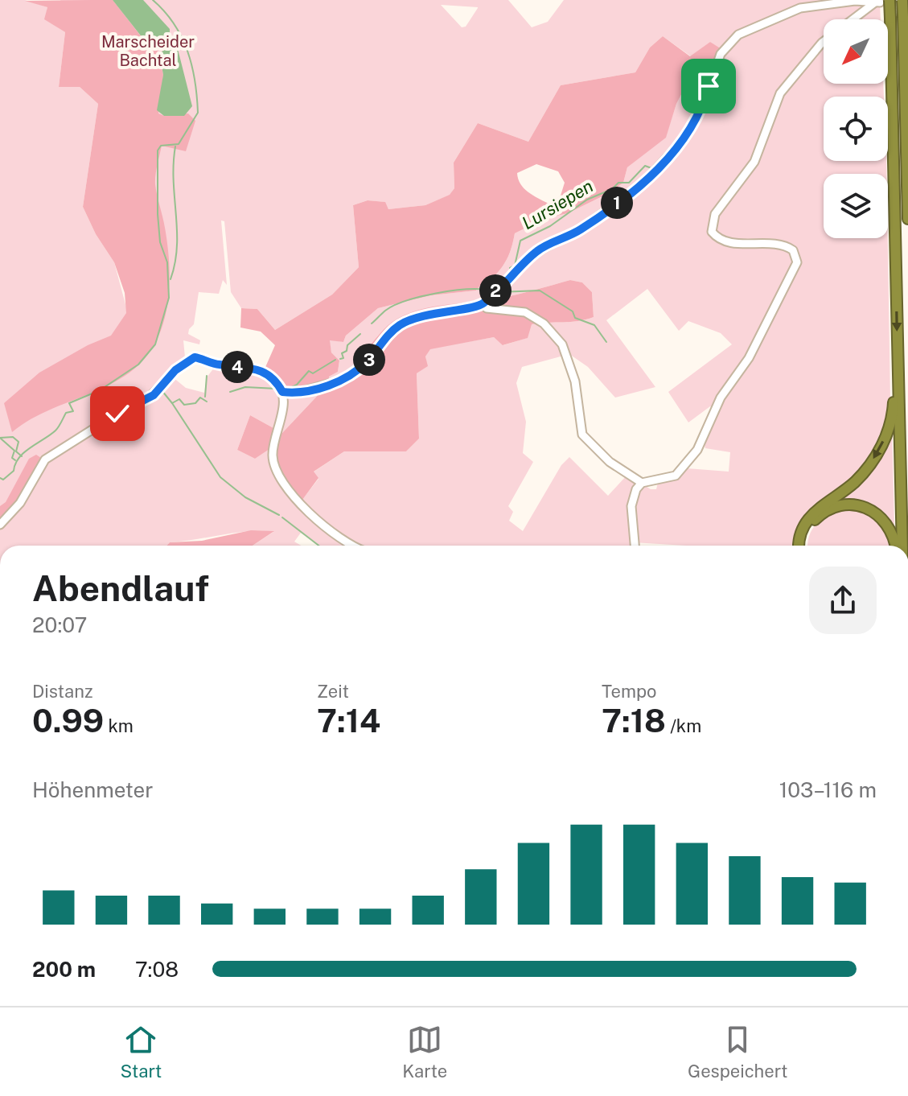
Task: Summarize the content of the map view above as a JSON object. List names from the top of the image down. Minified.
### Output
{"water":["Lursiepen"],"parks":["Marscheider Bachtal"],"north":"bottom left","page":{"pins":["1","2","3","4"],"heading":["Abendlauf","20:07"],"stats":[["Distanz","0.99 km"],["Zeit","7:14"],["Tempo","7:18 /km"]],"chart":["Höhenmeter","103–116 m"],"list":[{"name":"200 m","note":"7:08"}],"tabs":["Start","Karte","Gespeichert"]}}
